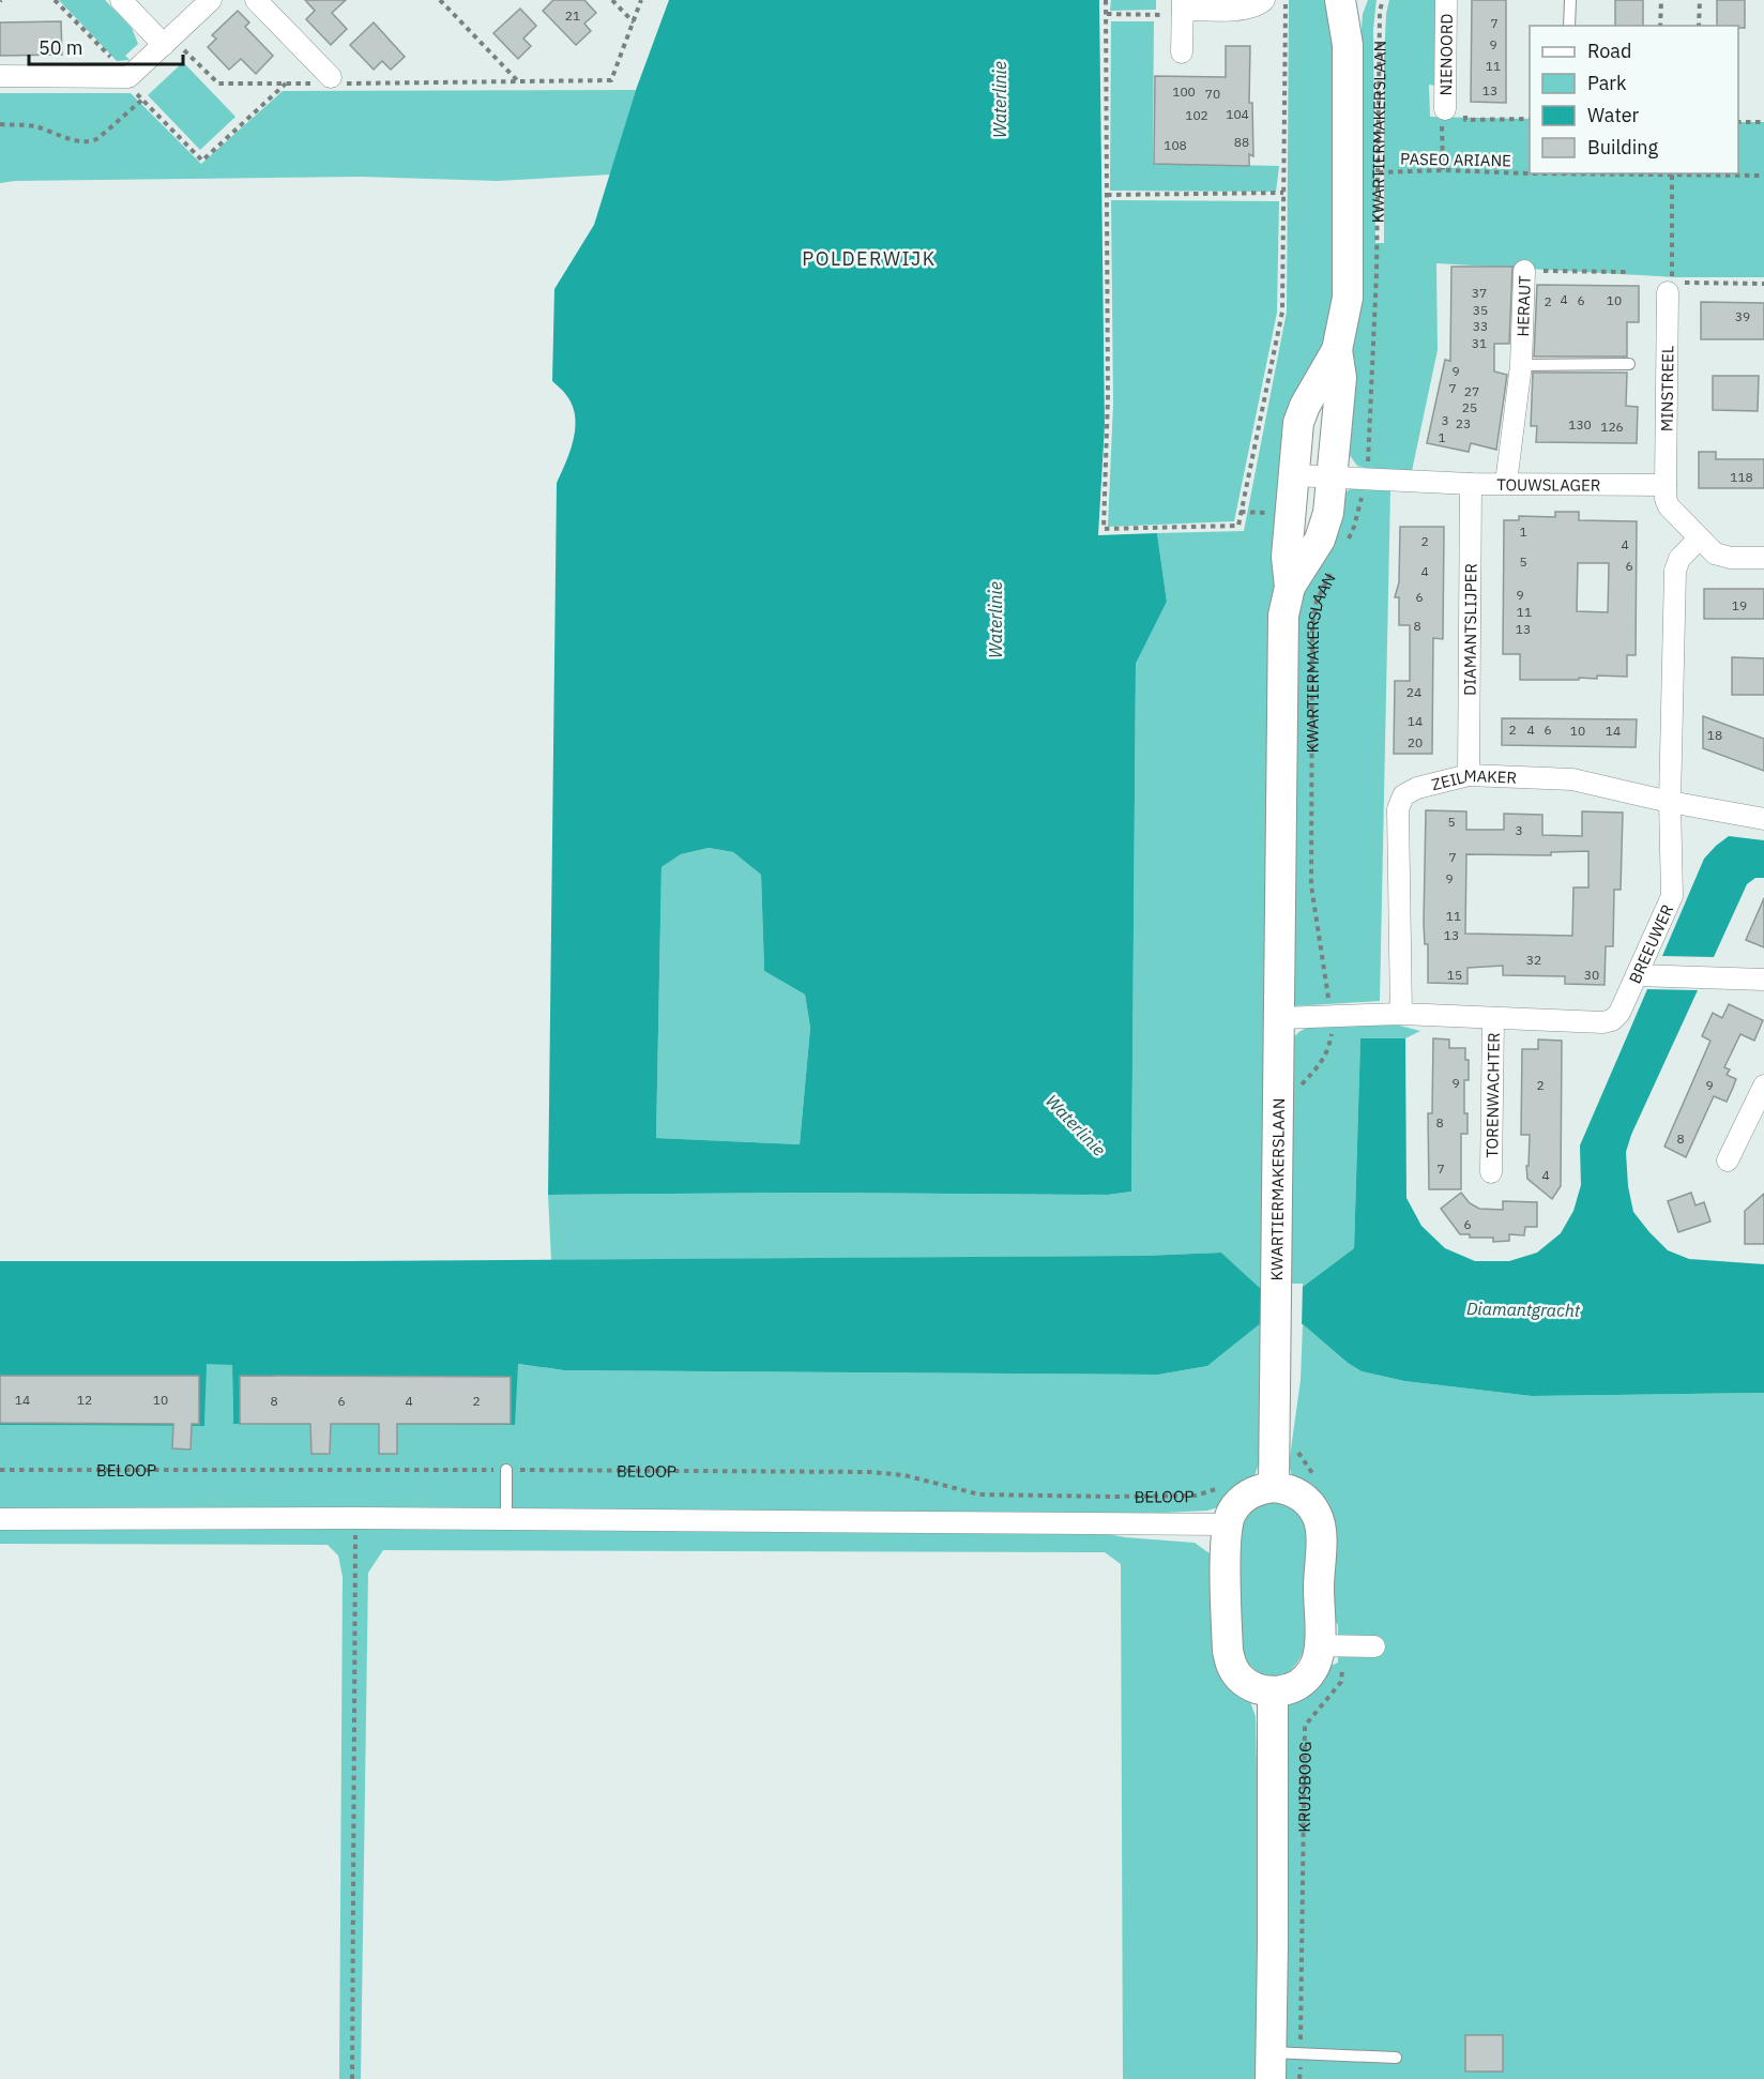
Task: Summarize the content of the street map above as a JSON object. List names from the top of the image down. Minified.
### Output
{"streets":{"main road":["KWARTIERMAKERSLAAN","KRUISBOOG"],"street":["NIENOORD","HERAUT","MINSTREEL","TOUWSLAGER","DIAMANTSLIJPER","ZEILMAKER","BREEUWER","TORENWACHTER","BELOOP"],"path":["PASEO ARIANE"]},"crossings":[["KWARTIERMAKERSLAAN","PASEO ARIANE"],["KWARTIERMAKERSLAAN","TOUWSLAGER"],["KWARTIERMAKERSLAAN","BREEUWER"],["HERAUT","TOUWSLAGER"],["MINSTREEL","TOUWSLAGER"],["TOUWSLAGER","DIAMANTSLIJPER"],["DIAMANTSLIJPER","ZEILMAKER"],["ZEILMAKER","BREEUWER"],["BREEUWER","TORENWACHTER"]],"districts":["POLDERWIJK"],"water":["Waterlinie","Diamantgracht"],"house_numbers":["21","7","9","11","13","100","70","104","102","88","108","37","4","6","10","2","35","39","33","31","9","7","27","25","3","23","130","126","1","118","1","2","4","5","6","4","9","6","19","11","8","13","24","14","2","4","6","10","14","18","20","5","3","7","9","11","13","32","15","30","9","2","9","8","8","7","4","6","14","12","10","8","6","4","2"],"legend":["Road","Park","Water","Building"],"scale_bar":"50 m"}
